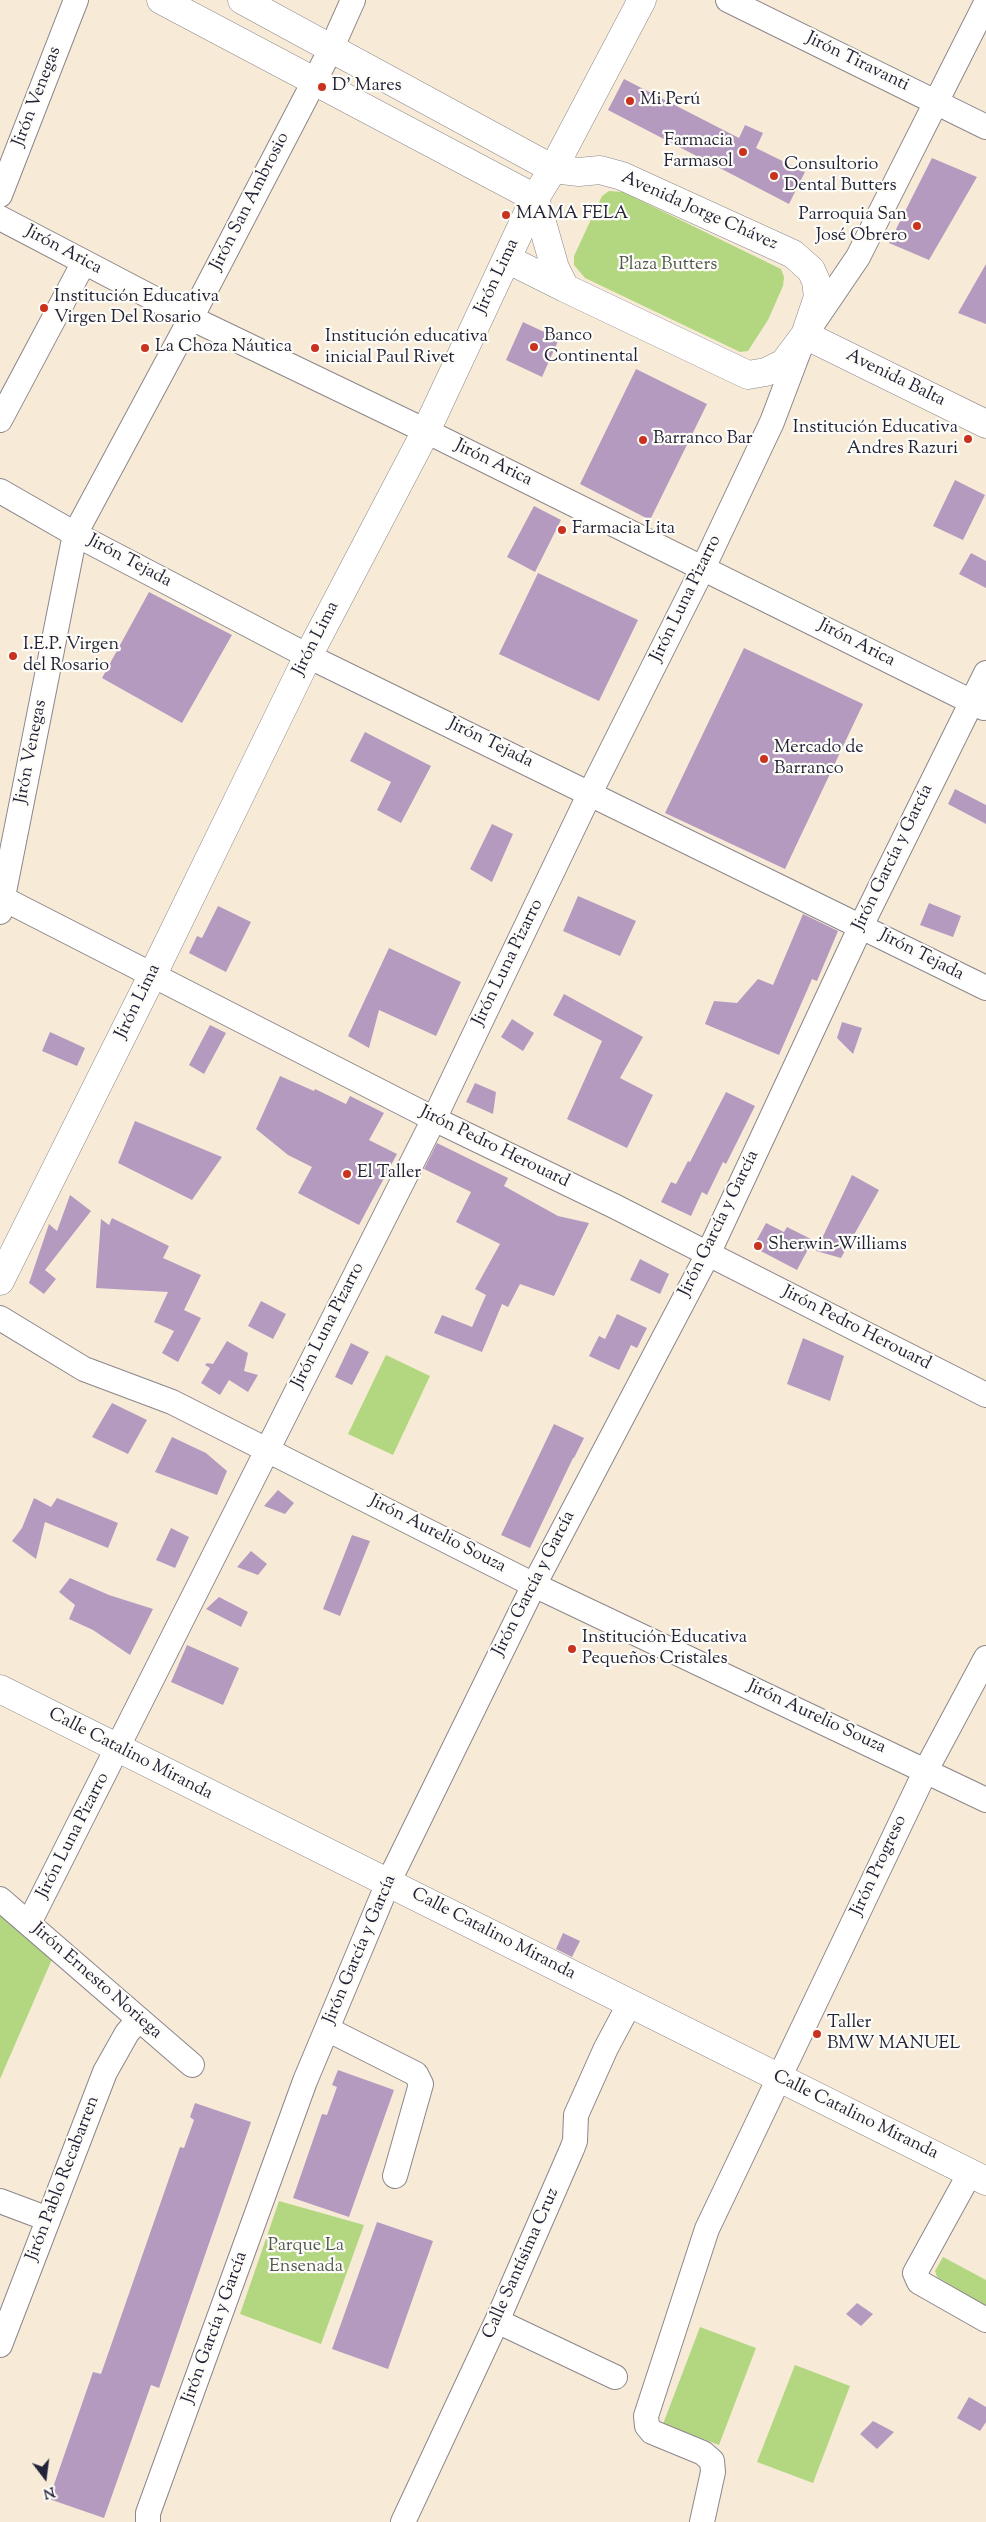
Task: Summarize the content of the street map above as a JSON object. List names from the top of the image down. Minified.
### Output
{"streets":{"street":["Jirón Tiravanti","Jirón Venegas","Jirón San Ambrosio","Avenida Jorge Chávez","Jirón Arica","Jirón Lima","Avenida Balta","Jirón Tejada","Jirón Luna Pizarro","Jirón García y García","Jirón Pedro Herouard","Jirón Aurelio Souza","Calle Catalino Miranda","Jirón Progreso","Jirón Ernesto Noriega","Jirón Pablo Recabarren","Calle Santísima Cruz"]},"crossings":[["Jirón Tiravanti","Jirón Luna Pizarro"],["Jirón Venegas","Jirón San Ambrosio"],["Jirón Venegas","Jirón Tejada"],["Jirón Venegas","Jirón Pedro Herouard"],["Jirón San Ambrosio","Avenida Jorge Chávez"],["Jirón San Ambrosio","Jirón Arica"],["Jirón San Ambrosio","Jirón Tejada"],["Avenida Jorge Chávez","Jirón Lima"],["Avenida Jorge Chávez","Avenida Balta"],["Avenida Jorge Chávez","Jirón Luna Pizarro"],["Jirón Arica","Jirón Lima"],["Jirón Arica","Jirón Luna Pizarro"],["Jirón Arica","Jirón García y García"],["Jirón Lima","Jirón Tejada"],["Jirón Lima","Jirón Pedro Herouard"],["Avenida Balta","Jirón Luna Pizarro"],["Jirón Tejada","Jirón Luna Pizarro"],["Jirón Tejada","Jirón García y García"],["Jirón Luna Pizarro","Jirón Pedro Herouard"],["Jirón Luna Pizarro","Jirón Aurelio Souza"],["Jirón Luna Pizarro","Calle Catalino Miranda"],["Jirón Luna Pizarro","Jirón Ernesto Noriega"],["Jirón García y García","Jirón Pedro Herouard"],["Jirón García y García","Jirón Aurelio Souza"],["Jirón García y García","Calle Catalino Miranda"],["Jirón Aurelio Souza","Jirón Progreso"],["Calle Catalino Miranda","Jirón Progreso"],["Calle Catalino Miranda","Calle Santísima Cruz"],["Jirón Ernesto Noriega","Jirón Pablo Recabarren"]],"parks":["Plaza Butters","Parque La Ensenada"],"places":["D' Mares","Mi Perú","Farmacia Farmasol","Consultorio Dental Butters","MAMA FELA","Parroquia San José Obrero","Institución Educativa Virgen Del Rosario","Banco Continental","La Choza Náutica","Institución educativa inicial Paul Rivet","Institución Educativa Andres Razuri","Barranco Bar","Farmacia Lita","I.E.P. Virgen del Rosario","Mercado de Barranco","El Taller","Sherwin-Williams","Institución Educativa Pequeños Cristales","Taller BMW MANUEL"],"north":"bottom"}
